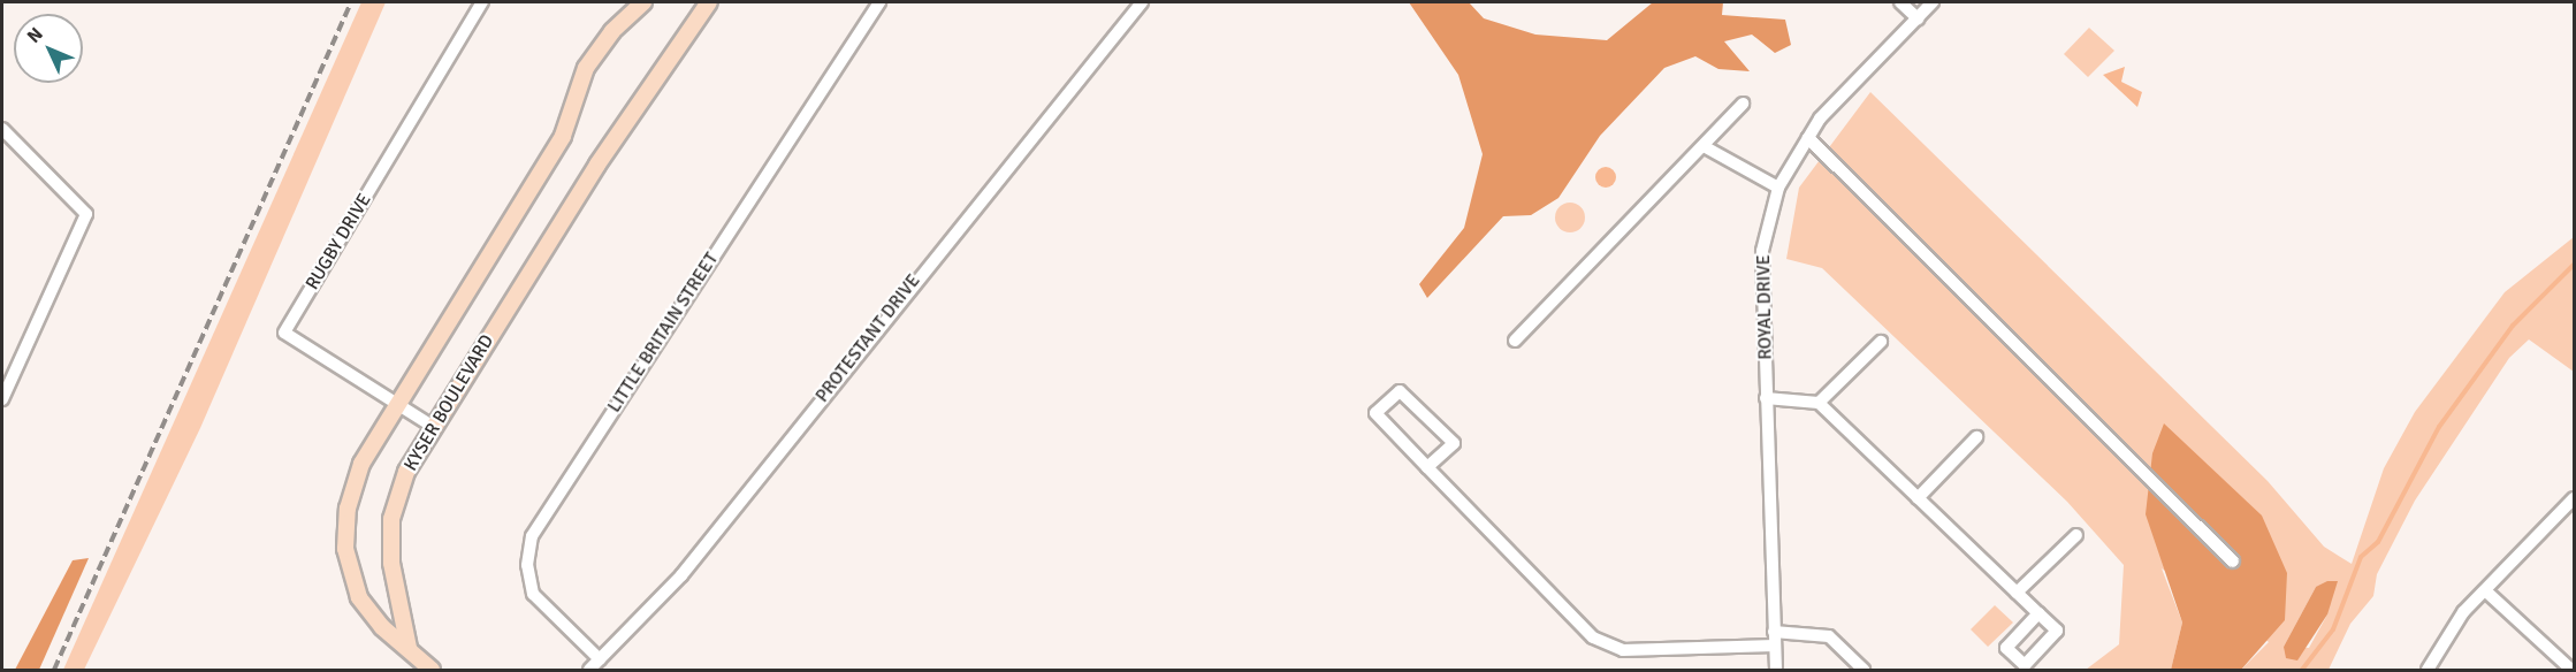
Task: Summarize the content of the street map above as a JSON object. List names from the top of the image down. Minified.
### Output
{"streets":{"street":["RUGBY DRIVE","ROYAL DRIVE","LITTLE BRITAIN STREET","PROTESTANT DRIVE","KYSER BOULEVARD"]},"crossings":[["RUGBY DRIVE","KYSER BOULEVARD"],["LITTLE BRITAIN STREET","PROTESTANT DRIVE"]],"north":"top left"}
